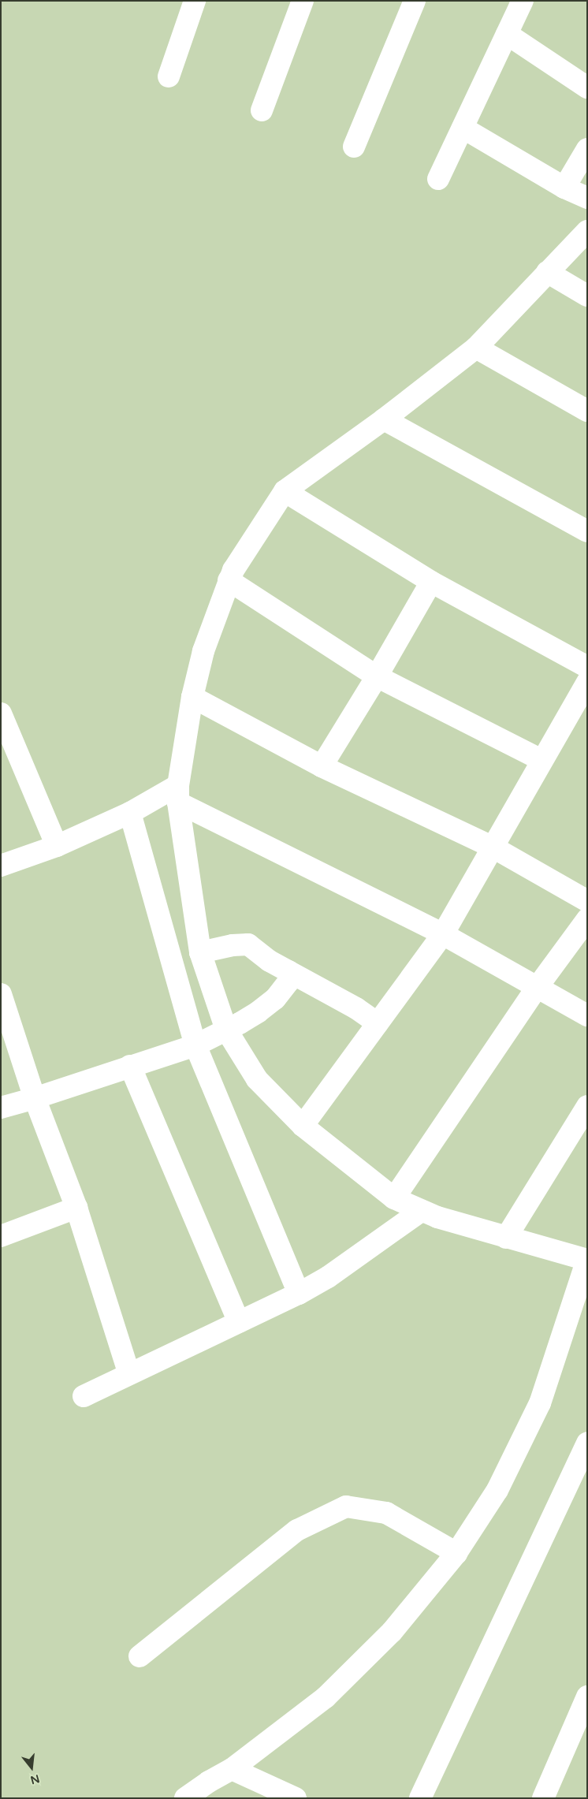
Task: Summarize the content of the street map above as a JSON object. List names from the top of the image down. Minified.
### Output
{"north":"bottom"}
